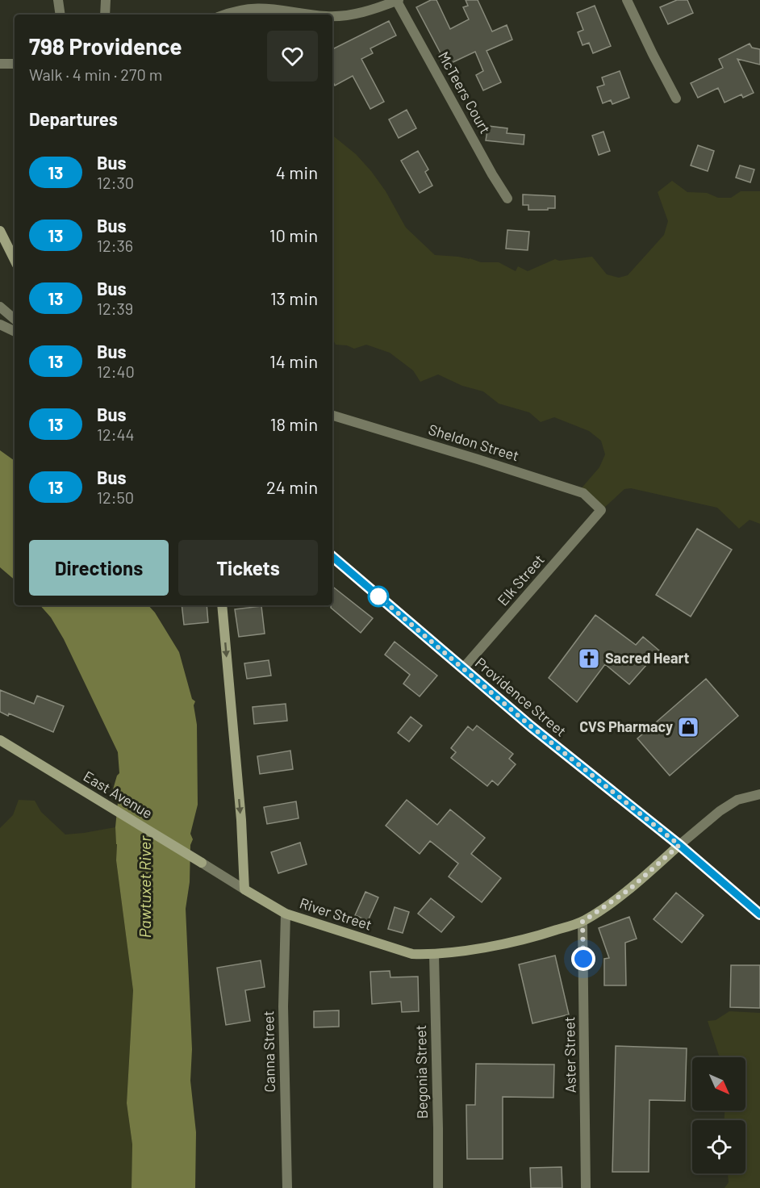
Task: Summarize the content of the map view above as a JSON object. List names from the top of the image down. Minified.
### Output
{"streets":{"main road":["Providence Street","East Avenue","River Street"],"street":["McTeers Court","Sheldon Street","Elk Street","Canna Street","Aster Street","Begonia Street"]},"crossings":[["Sheldon Street","Elk Street"],["Elk Street","Providence Street"],["Providence Street","River Street"],["East Avenue","River Street"],["River Street","Canna Street"],["River Street","Aster Street"],["River Street","Begonia Street"]],"water":["Pawtuxet River"],"places":{"church":["Sacred Heart"],"shop":["CVS Pharmacy"]},"lines":["bus line 13"],"north":"bottom right","page":{"heading":[["798 Providence","Walk · 4 min · 270 m"],"Departures"],"list":[{"mark":"13","name":"Bus","note":"12:30","value":"4 min"},{"mark":"13","name":"Bus","note":"12:36","value":"10 min"},{"mark":"13","name":"Bus","note":"12:39","value":"13 min"},{"mark":"13","name":"Bus","note":"12:40","value":"14 min"},{"mark":"13","name":"Bus","note":"12:44","value":"18 min"},{"mark":"13","name":"Bus","note":"12:50","value":"24 min"}],"buttons":["Directions","Tickets"]}}
